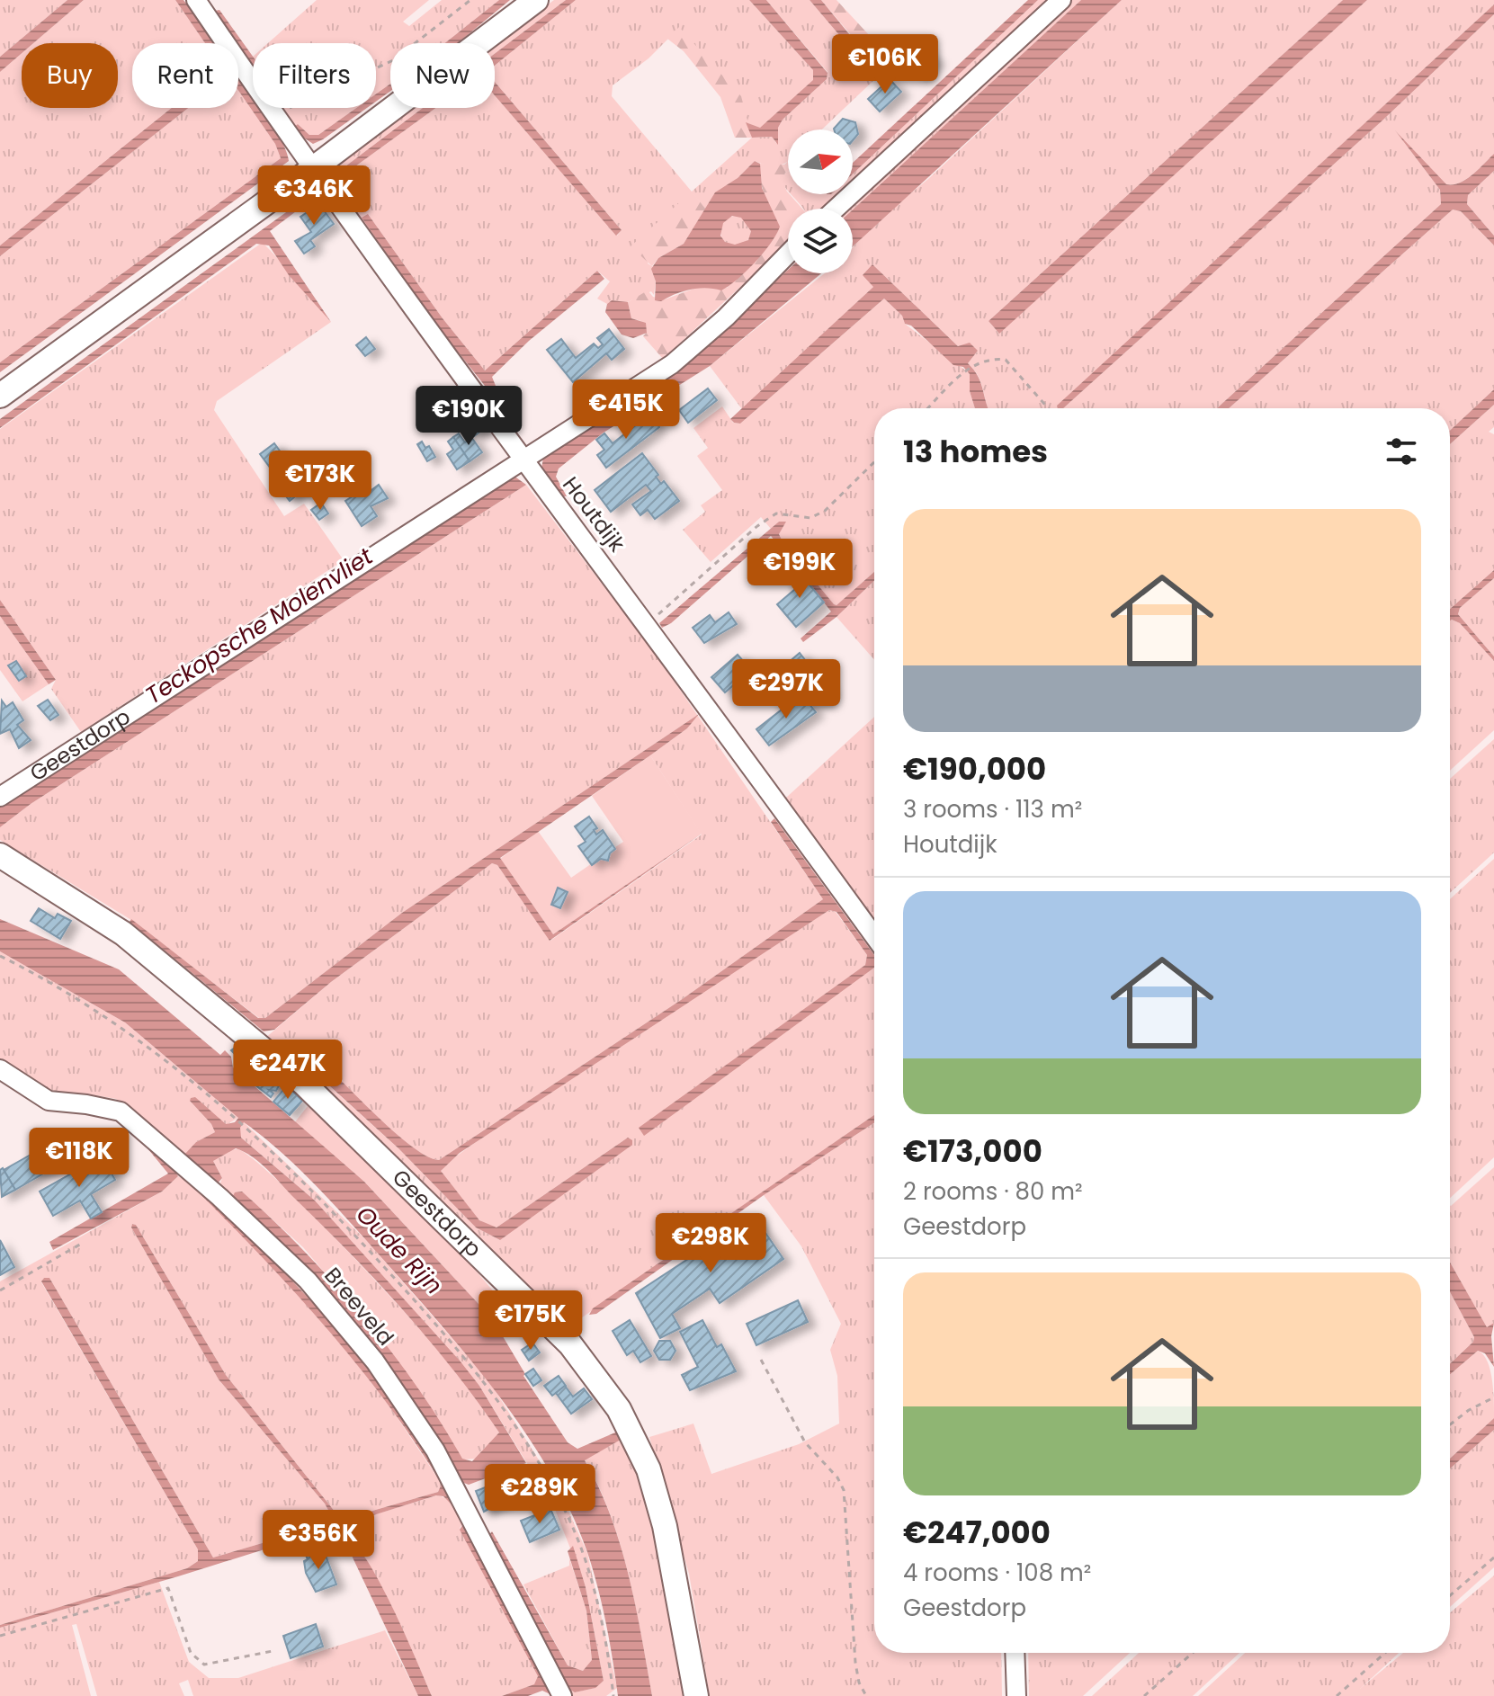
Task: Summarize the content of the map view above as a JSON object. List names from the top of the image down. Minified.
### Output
{"streets":{"main road":["Geestdorp"],"street":["Houtdijk","Breeveld"]},"crossings":[["Houtdijk","Geestdorp"]],"water":["Teckopsche Molenvliet","Oude Rijn"],"north":"right","page":{"price":["€106K","€346K","€415K","€190K","€173K","€199K","€297K","€247K","€118K","€298K","€175K","€289K","€356K"],"chip":["Buy","Rent","Filters","New"],"heading":"13 homes","list":[{"name":"€190,000","note":"3 rooms · 113 m² · Houtdijk"},{"name":"€173,000","note":"2 rooms · 80 m² · Geestdorp"},{"name":"€247,000","note":"4 rooms · 108 m² · Geestdorp"}]}}
